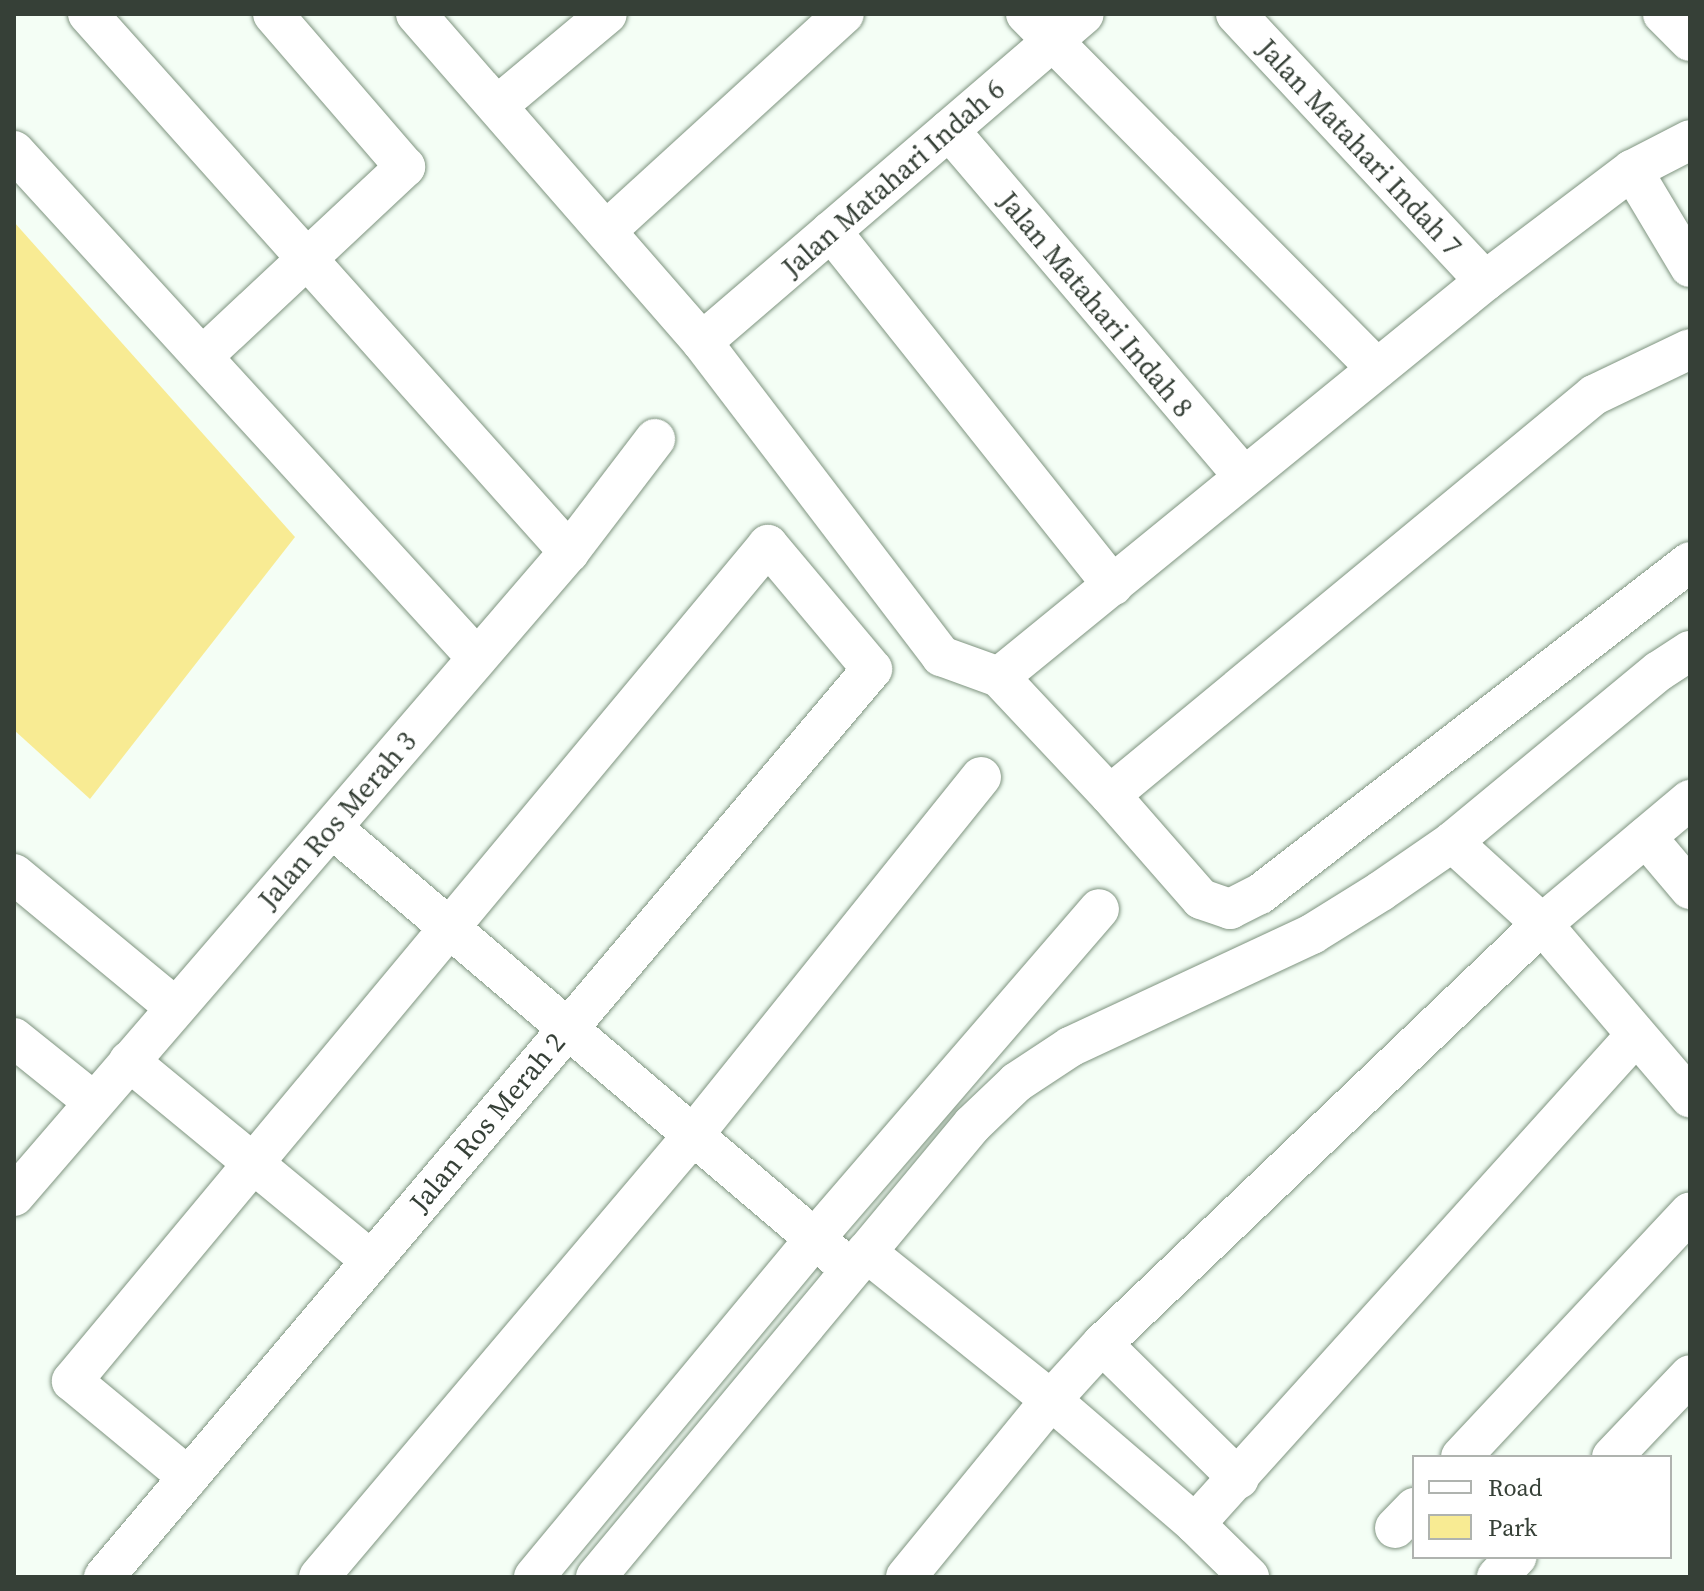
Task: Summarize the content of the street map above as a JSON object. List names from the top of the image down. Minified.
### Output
{"streets":{"street":["Jalan Matahari Indah 7","Jalan Matahari Indah 6","Jalan Matahari Indah 8","Jalan Ros Merah 3","Jalan Ros Merah 2"]},"crossings":[["Jalan Matahari Indah 6","Jalan Matahari Indah 8"]],"legend":["Road","Park"]}
